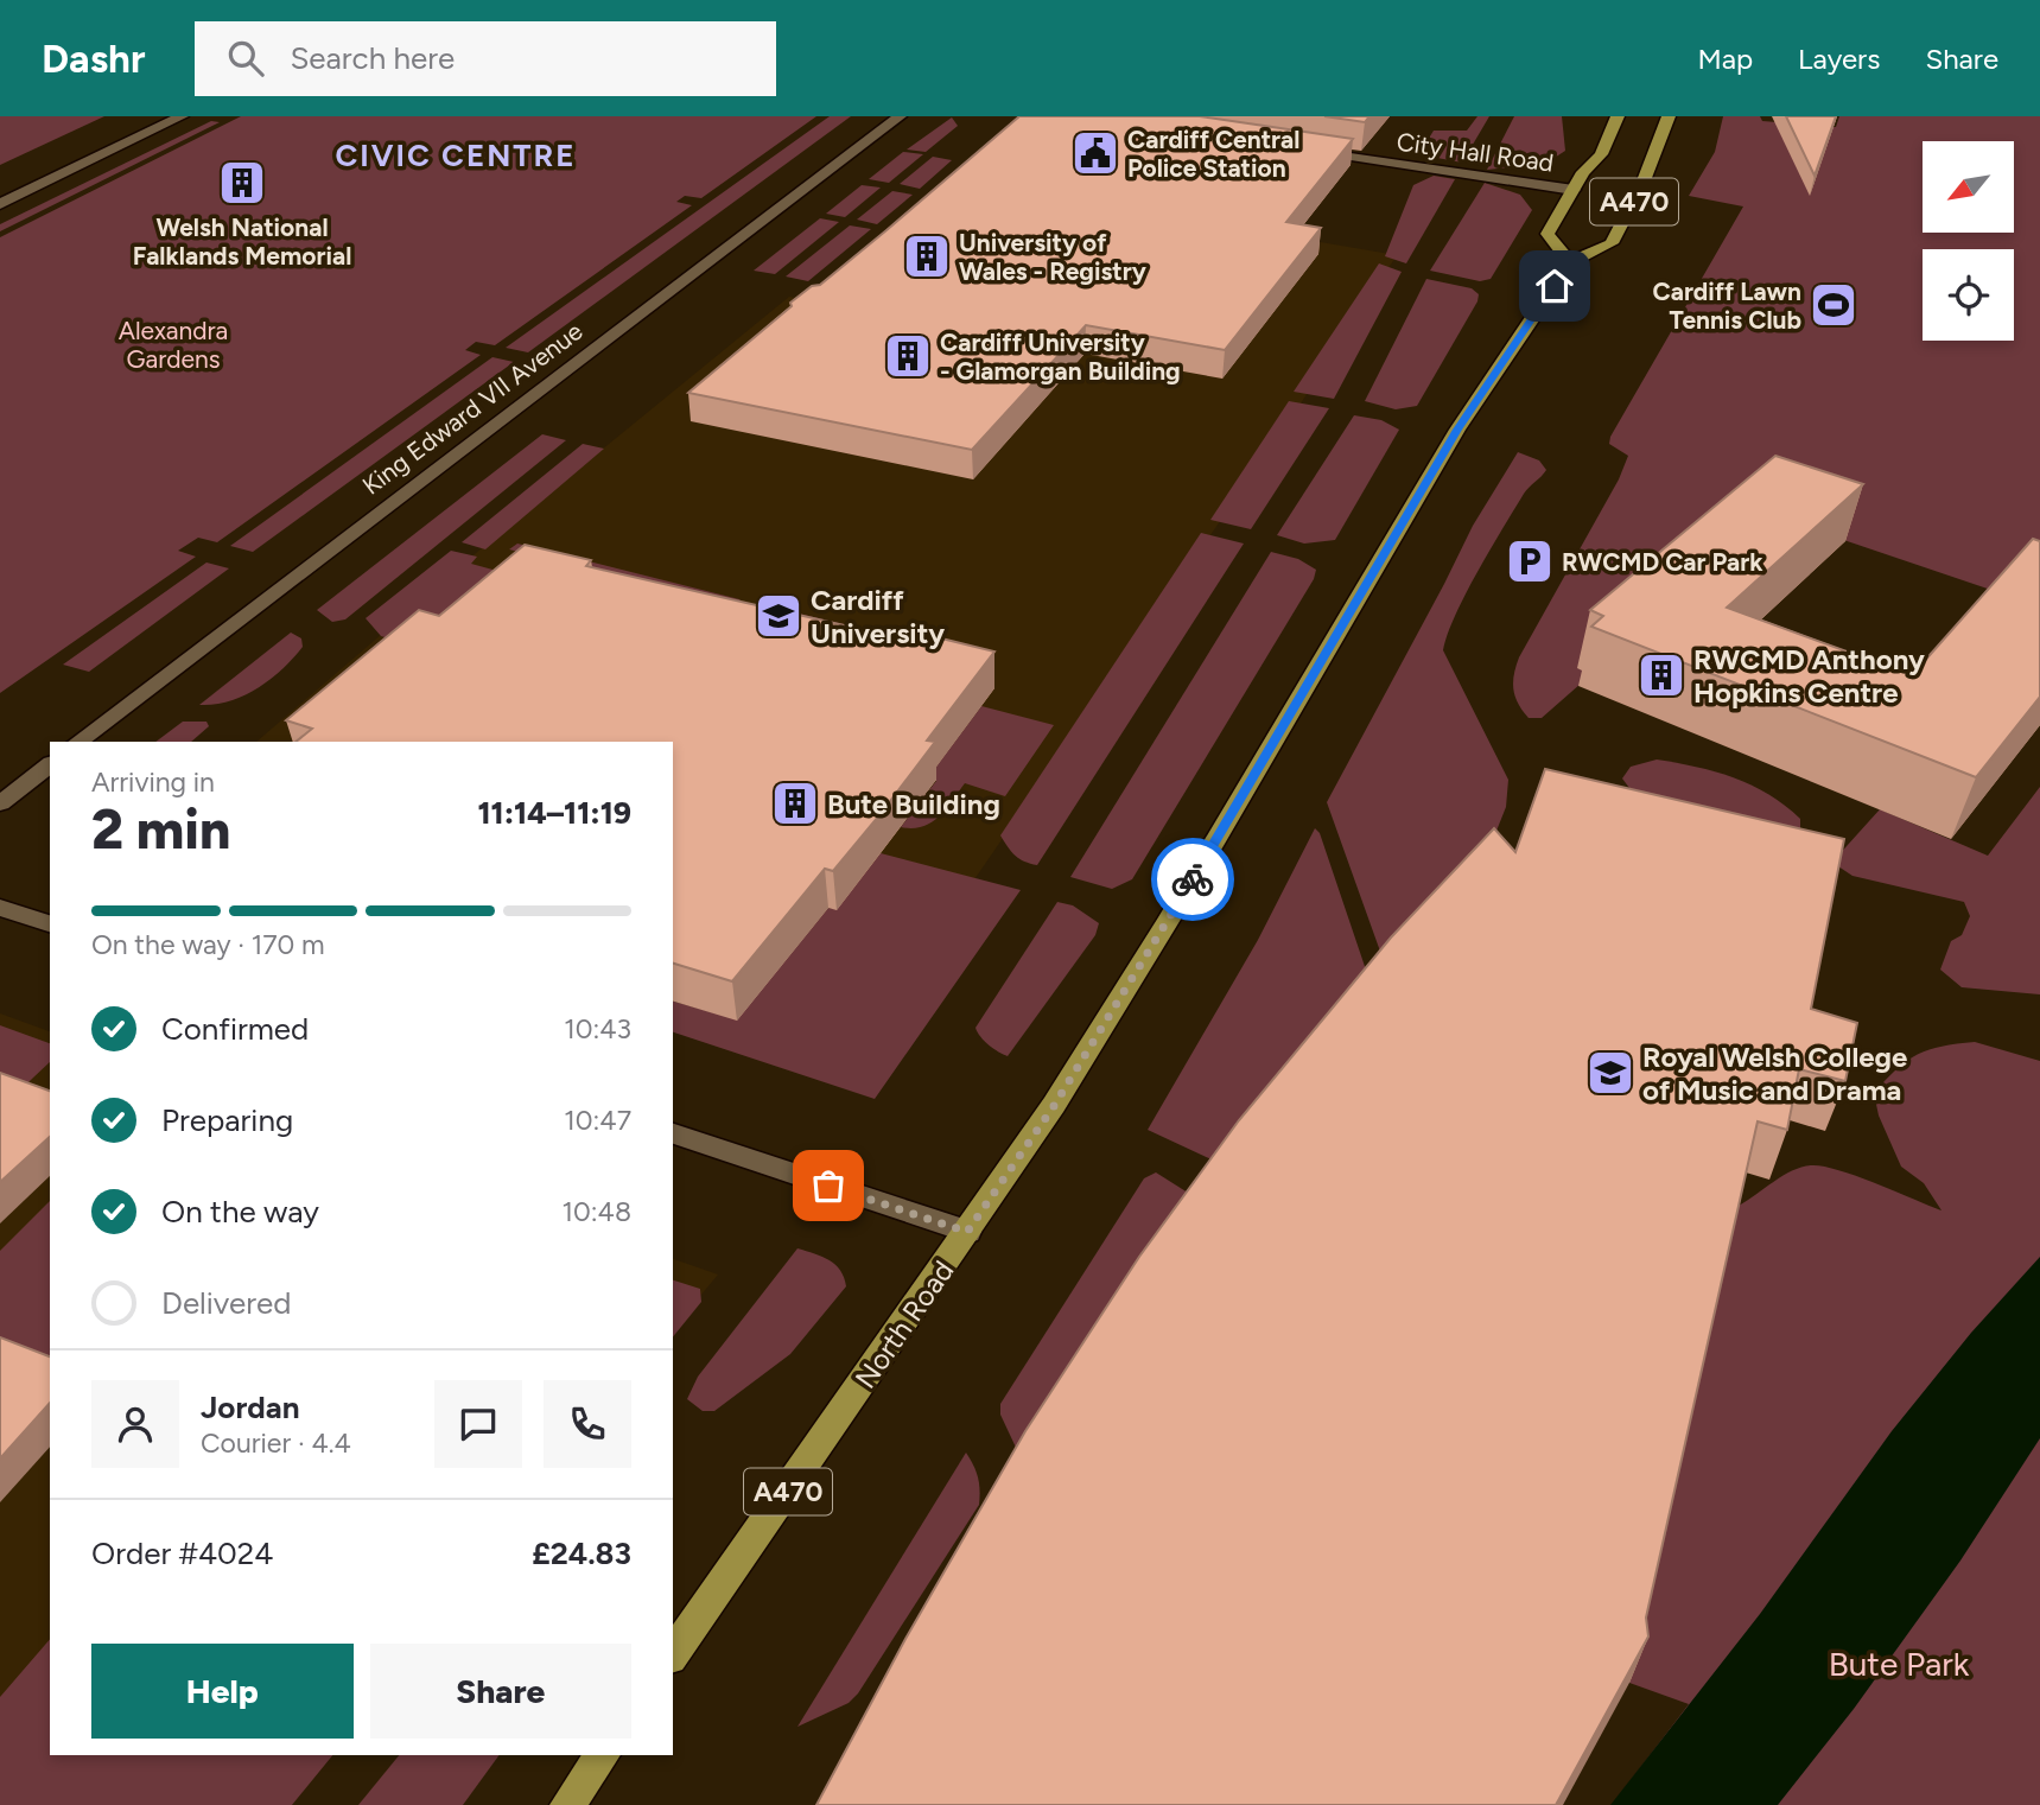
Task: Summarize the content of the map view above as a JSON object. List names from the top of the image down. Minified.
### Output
{"streets":{"main road":["A470","North Road"],"street":["City Hall Road","King Edward VII Avenue"]},"crossings":[["City Hall Road","A470"],["A470","North Road"]],"districts":["CIVIC CENTRE"],"parks":["Alexandra Gardens","Bute Park"],"places":{"public building":["Cardiff Central Police Station"],"building":["Welsh National Falklands Memorial","University of Wales - Registry","Cardiff University - Glamorgan Building","RWCMD Anthony Hopkins Centre","Bute Building"],"sports":["Cardiff Lawn Tennis Club"],"parking":["RWCMD Car Park"],"school or university":["Cardiff University","Royal Welsh College of Music and Drama"]},"north":"bottom left","page":{"header":"Dashr","search":"Search here","nav":["Map","Layers","Share"],"heading":["2 min","Arriving in","11:14–11:19"],"panel":["Jordan","Courier · 4.4","Order #4024","£24.83"],"bar":"On the way · 170 m","list":[["Confirmed","10:43"],["Preparing","10:47"],["On the way","10:48"],"Delivered"],"buttons":["Help","Share"]}}
